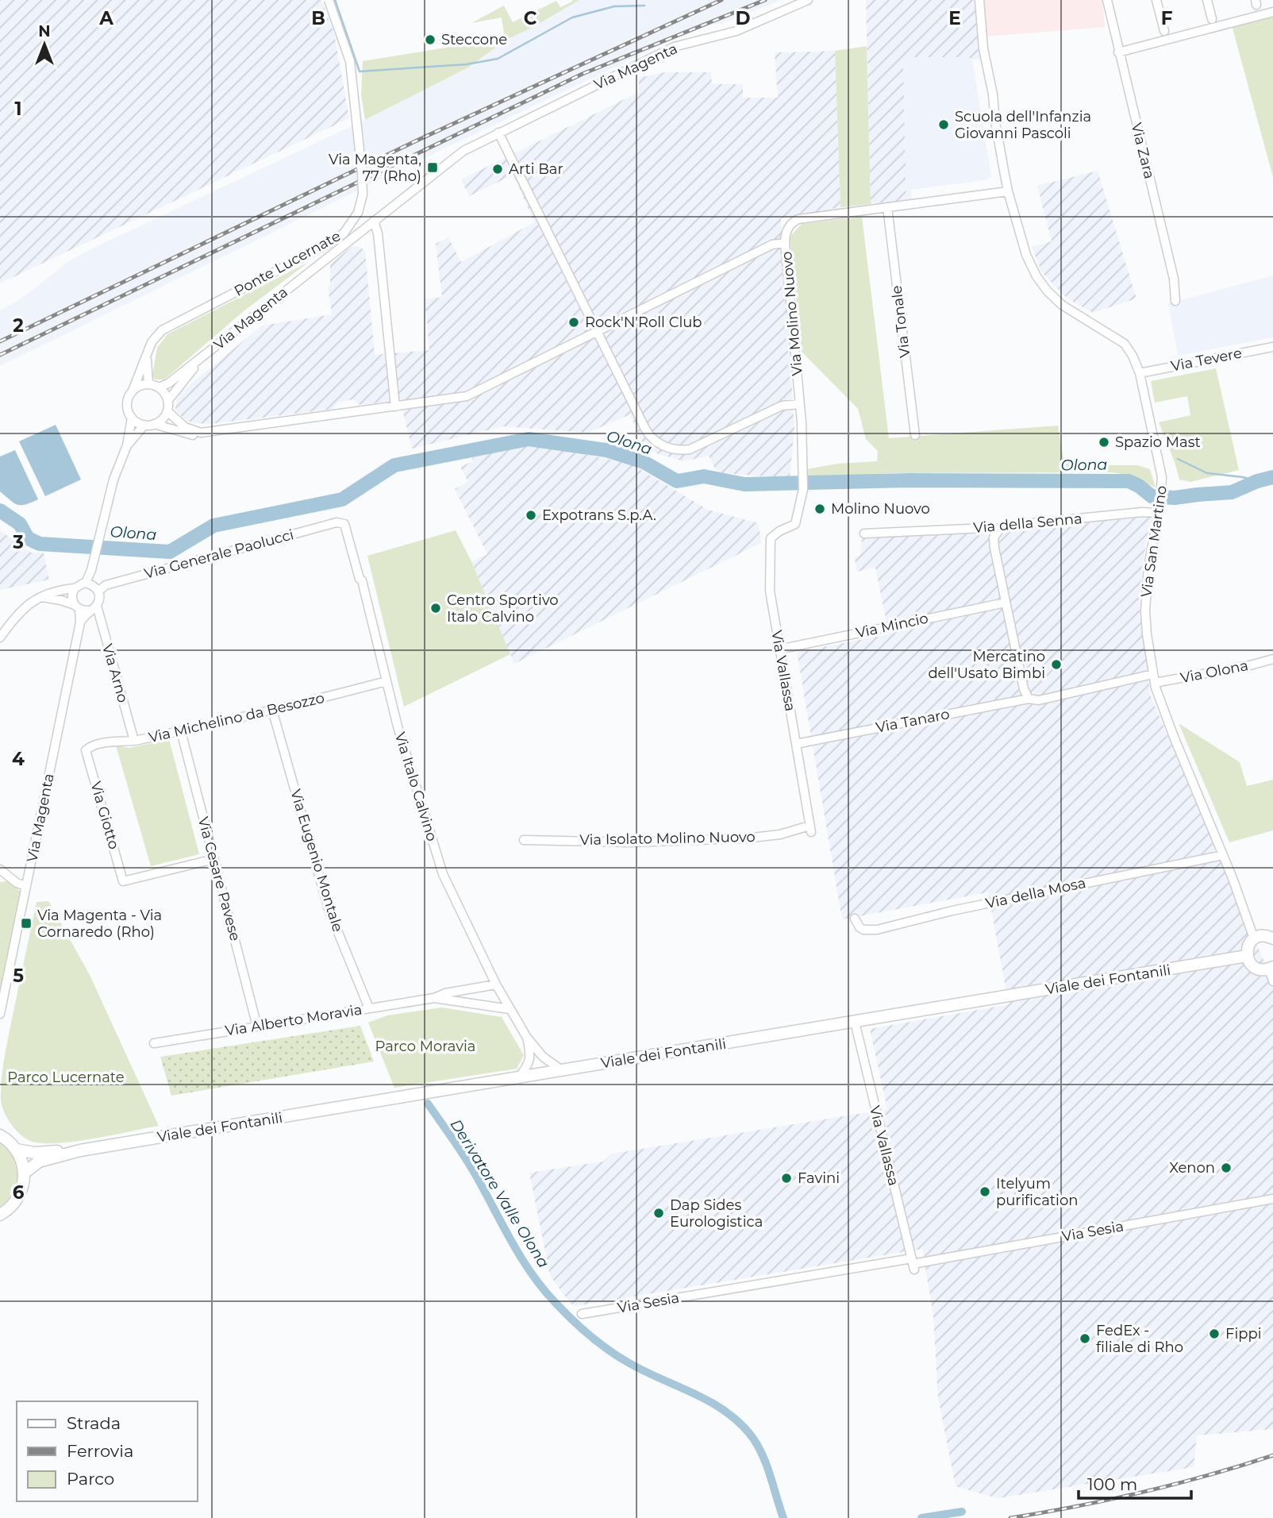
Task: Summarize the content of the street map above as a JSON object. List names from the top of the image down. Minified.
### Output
{"streets":{"main road":["Viale dei Fontanili"],"street":["Via Magenta","Via Zara","Ponte Lucernate","Via Molino Nuovo","Via Tonale","Via Tevere","Via della Senna","Via San Martino","Via Generale Paolucci","Via Mincio","Via Vallassa","Via Olona","Via Arno","Via Michelino da Besozzo","Via Tanaro","Via Italo Calvino","Via Giotto","Via Isolato Molino Nuovo","Via Eugenio Montale","Via Cesare Pavese","Via della Mosa","Via Alberto Moravia","Via Sesia"]},"crossings":[["Via Magenta","Ponte Lucernate"],["Via Magenta","Via Generale Paolucci"],["Via Magenta","Via Arno"],["Via Molino Nuovo","Via Tonale"],["Via Molino Nuovo","Via San Martino"],["Via Molino Nuovo","Via Vallassa"],["Via Tevere","Via San Martino"],["Via della Senna","Via San Martino"],["Via San Martino","Via Olona"],["Via San Martino","Via Tanaro"],["Via San Martino","Via della Mosa"],["Via Generale Paolucci","Via Arno"],["Via Generale Paolucci","Via Italo Calvino"],["Via Mincio","Via Vallassa"],["Via Vallassa","Via Tanaro"],["Via Vallassa","Via Isolato Molino Nuovo"],["Via Vallassa","Viale dei Fontanili"],["Via Vallassa","Via Sesia"],["Via Olona","Via Tanaro"],["Via Arno","Via Michelino da Besozzo"],["Via Michelino da Besozzo","Via Italo Calvino"],["Via Michelino da Besozzo","Via Giotto"],["Via Michelino da Besozzo","Via Eugenio Montale"],["Via Michelino da Besozzo","Via Cesare Pavese"],["Via Italo Calvino","Viale dei Fontanili"],["Via Italo Calvino","Via Alberto Moravia"],["Via Giotto","Via Cesare Pavese"],["Via Eugenio Montale","Via Alberto Moravia"],["Via Cesare Pavese","Via Alberto Moravia"]],"water":["Olona","Derivatore Valle Olona"],"parks":["Parco Moravia","Parco Lucernate"],"places":{"other":["Steccone","Scuola dell'Infanzia Giovanni Pascoli","Arti Bar","Rock'N'Roll Club","Spazio Mast","Molino Nuovo","Expotrans S.p.A.","Centro Sportivo Italo Calvino","Mercatino dell'Usato Bimbi","Xenon","Favini","Itelyum purification","Dap Sides Eurologistica","Fippi","FedEx - filiale di Rho"],"transit":["Via Magenta, 77 (Rho)","Via Magenta - Via Cornaredo (Rho)"]},"legend":["Strada","Ferrovia","Parco"],"scale_bar":"100 m","north":"top","grid":{"columns":["A","B","C","D","E","F"],"rows":["1","2","3","4","5","6"]}}
